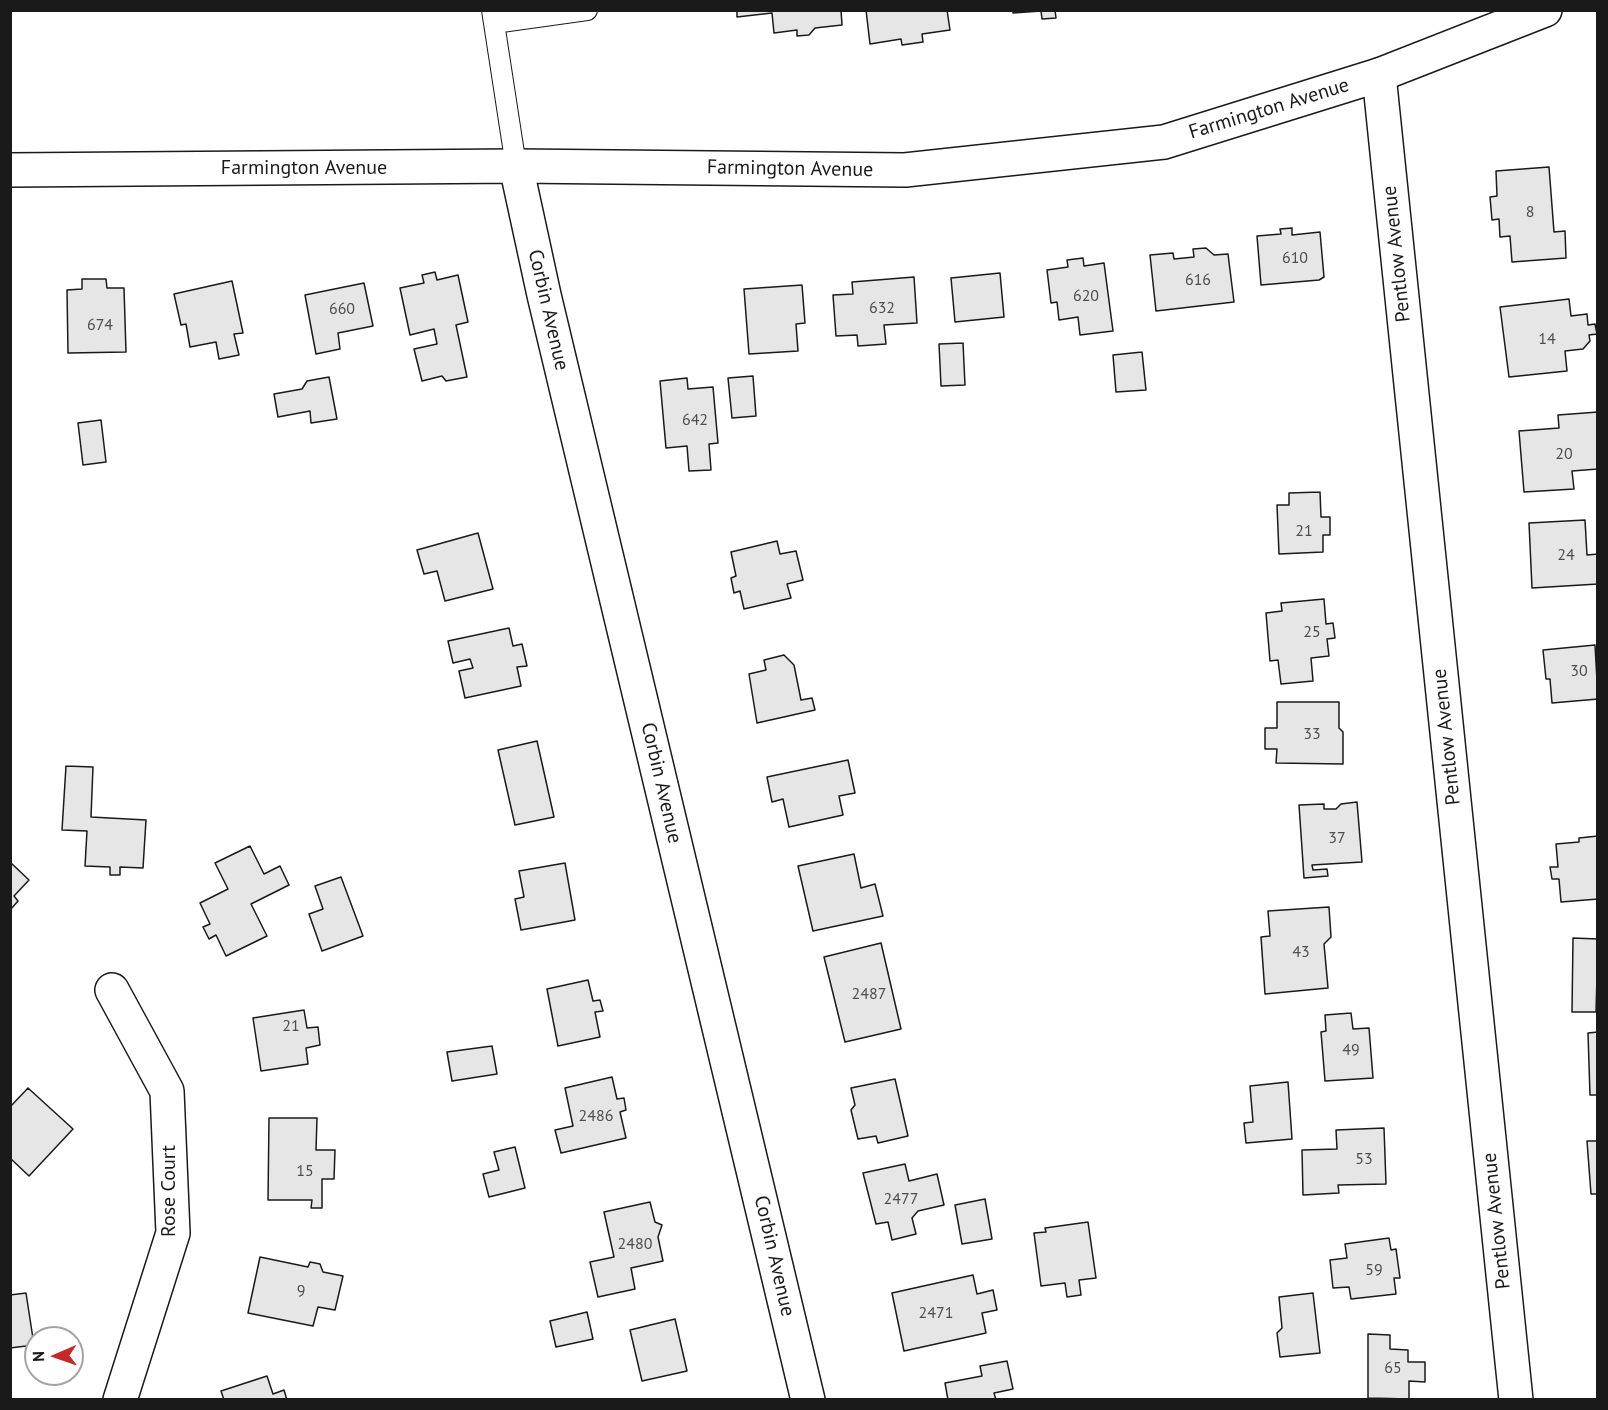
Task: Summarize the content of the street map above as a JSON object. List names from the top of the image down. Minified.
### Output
{"streets":{"main road":["Farmington Avenue","Pentlow Avenue","Corbin Avenue","Rose Court"]},"crossings":[["Farmington Avenue","Pentlow Avenue"],["Farmington Avenue","Corbin Avenue"]],"house_numbers":["8","610","616","620","632","660","674","14","642","20","21","24","25","30","33","37","43","2487","21","49","2486","53","15","2477","2480","59","9","2471","65"],"north":"left"}
